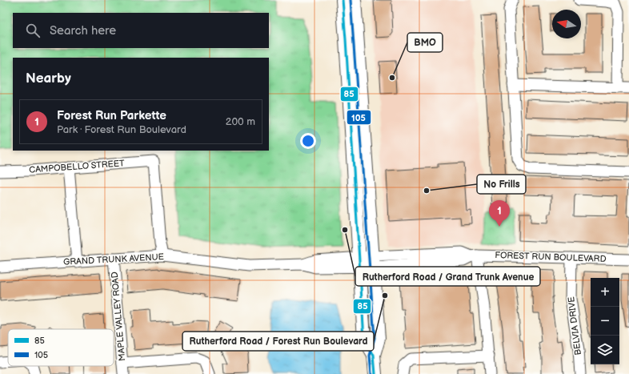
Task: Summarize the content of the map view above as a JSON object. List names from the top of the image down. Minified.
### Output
{"streets":{"street":["CAMPOBELLO STREET","FOREST RUN BOULEVARD","GRAND TRUNK AVENUE","MAPLE VALLEY ROAD","BELVIA DRIVE"]},"crossings":[["CAMPOBELLO STREET","GRAND TRUNK AVENUE"],["FOREST RUN BOULEVARD","GRAND TRUNK AVENUE"],["FOREST RUN BOULEVARD","BELVIA DRIVE"],["GRAND TRUNK AVENUE","MAPLE VALLEY ROAD"]],"places":["BMO","No Frills","Rutherford Road / Grand Trunk Avenue","Rutherford Road / Forest Run Boulevard"],"lines":["transit line 85","transit line 105"],"legend":["85","105"],"north":"left","page":{"search":"Search here","heading":"Nearby","list":[{"mark":"1","name":"Forest Run Parkette","note":"Park · Forest Run Boulevard","value":"200 m"}],"pins":"1","map_buttons":["+","−"]}}
